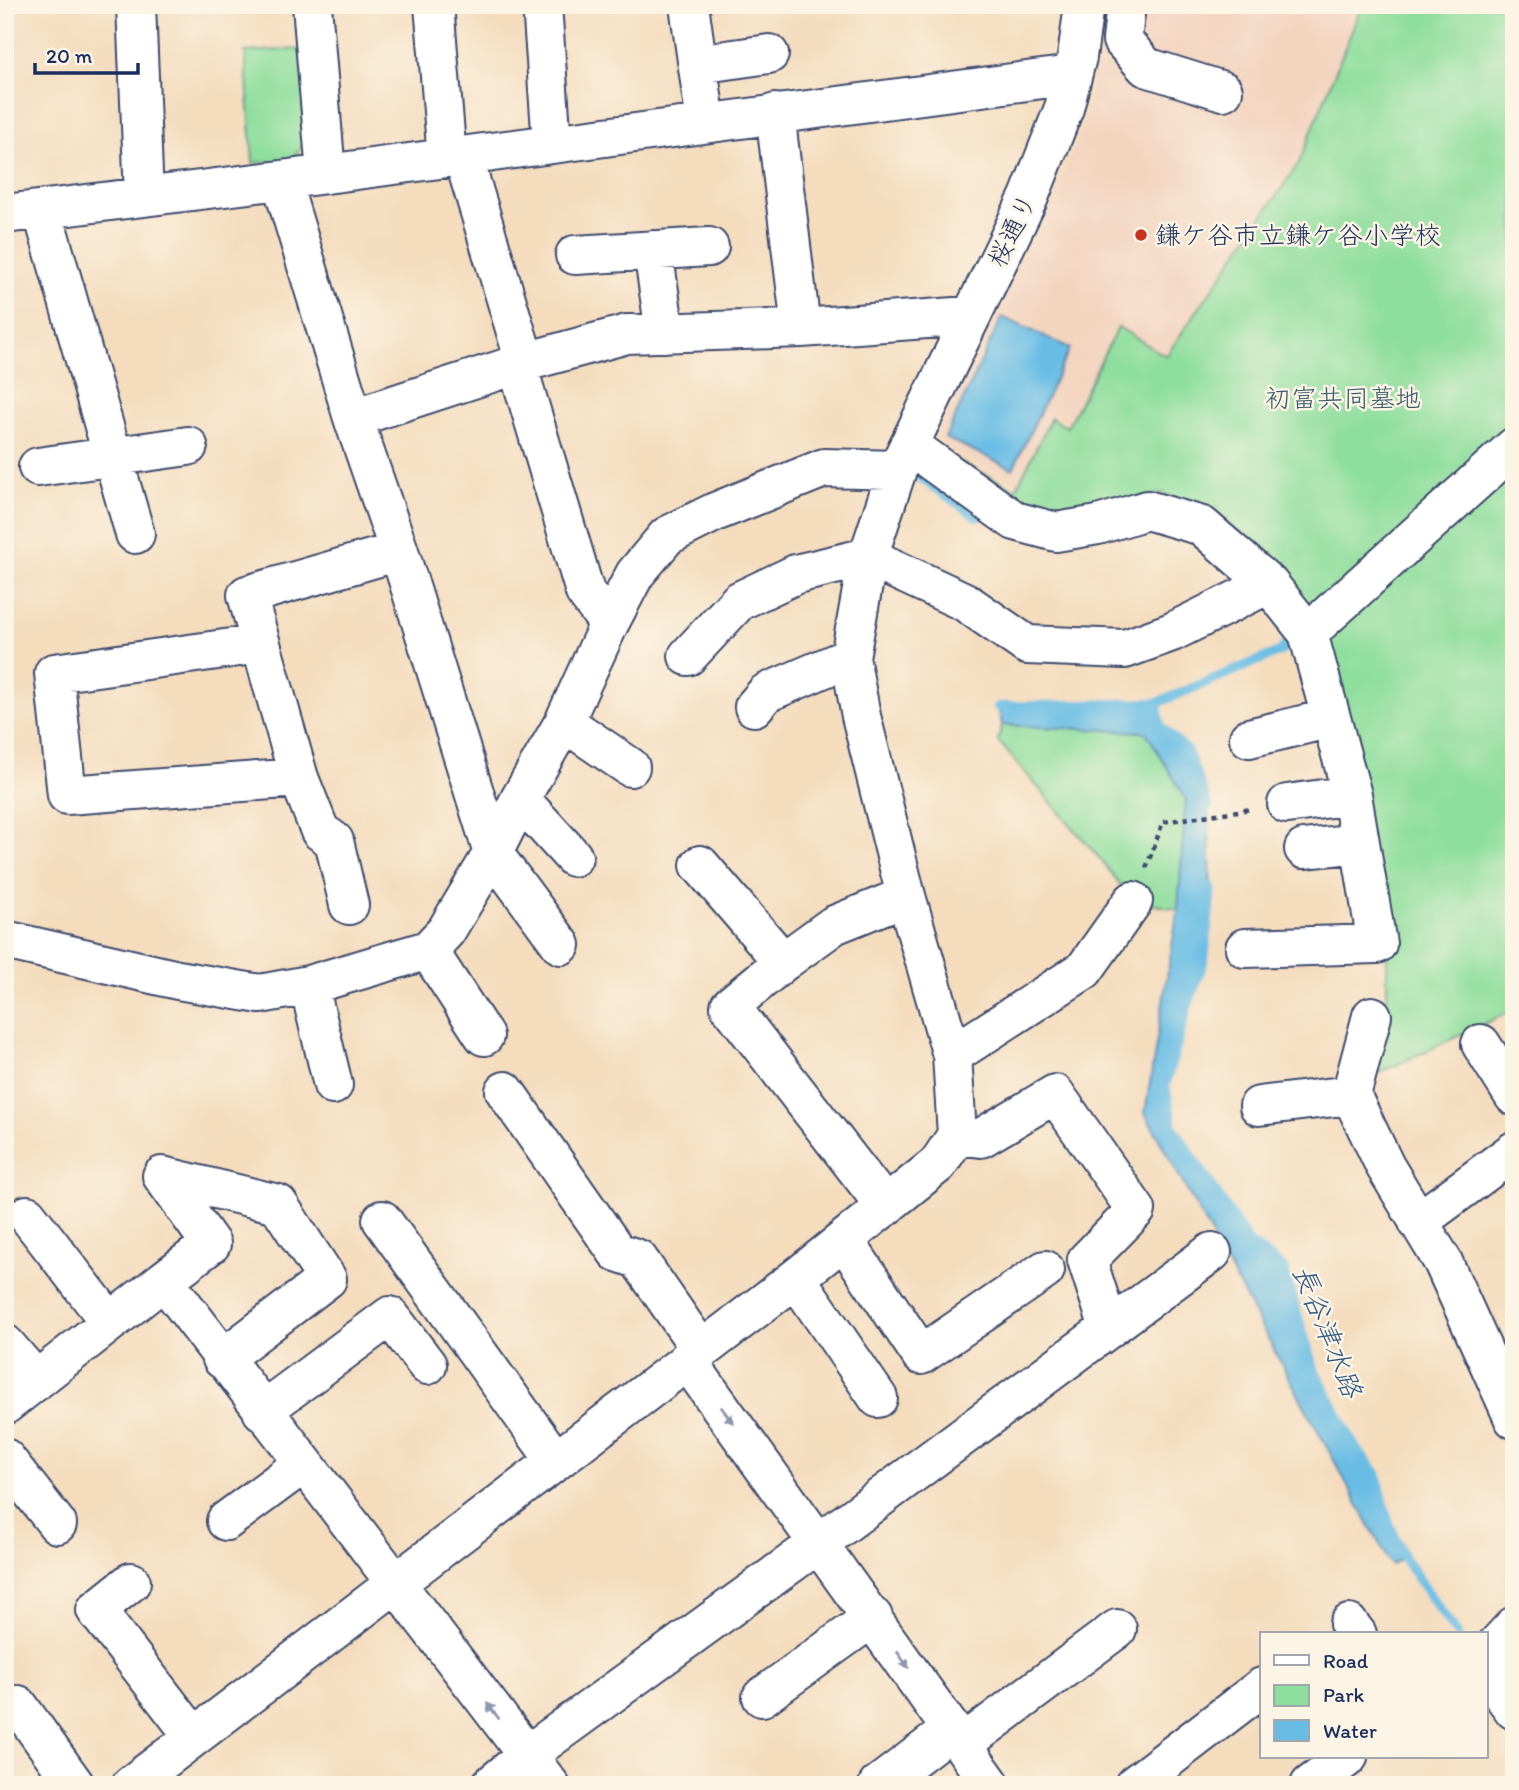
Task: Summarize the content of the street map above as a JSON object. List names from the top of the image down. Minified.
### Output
{"streets":{"street":["桜通り"]},"water":["長谷津水路"],"parks":["初富共同墓地"],"places":["鎌ケ谷市立鎌ケ谷小学校"],"legend":["Road","Park","Water"],"scale_bar":"20 m"}
